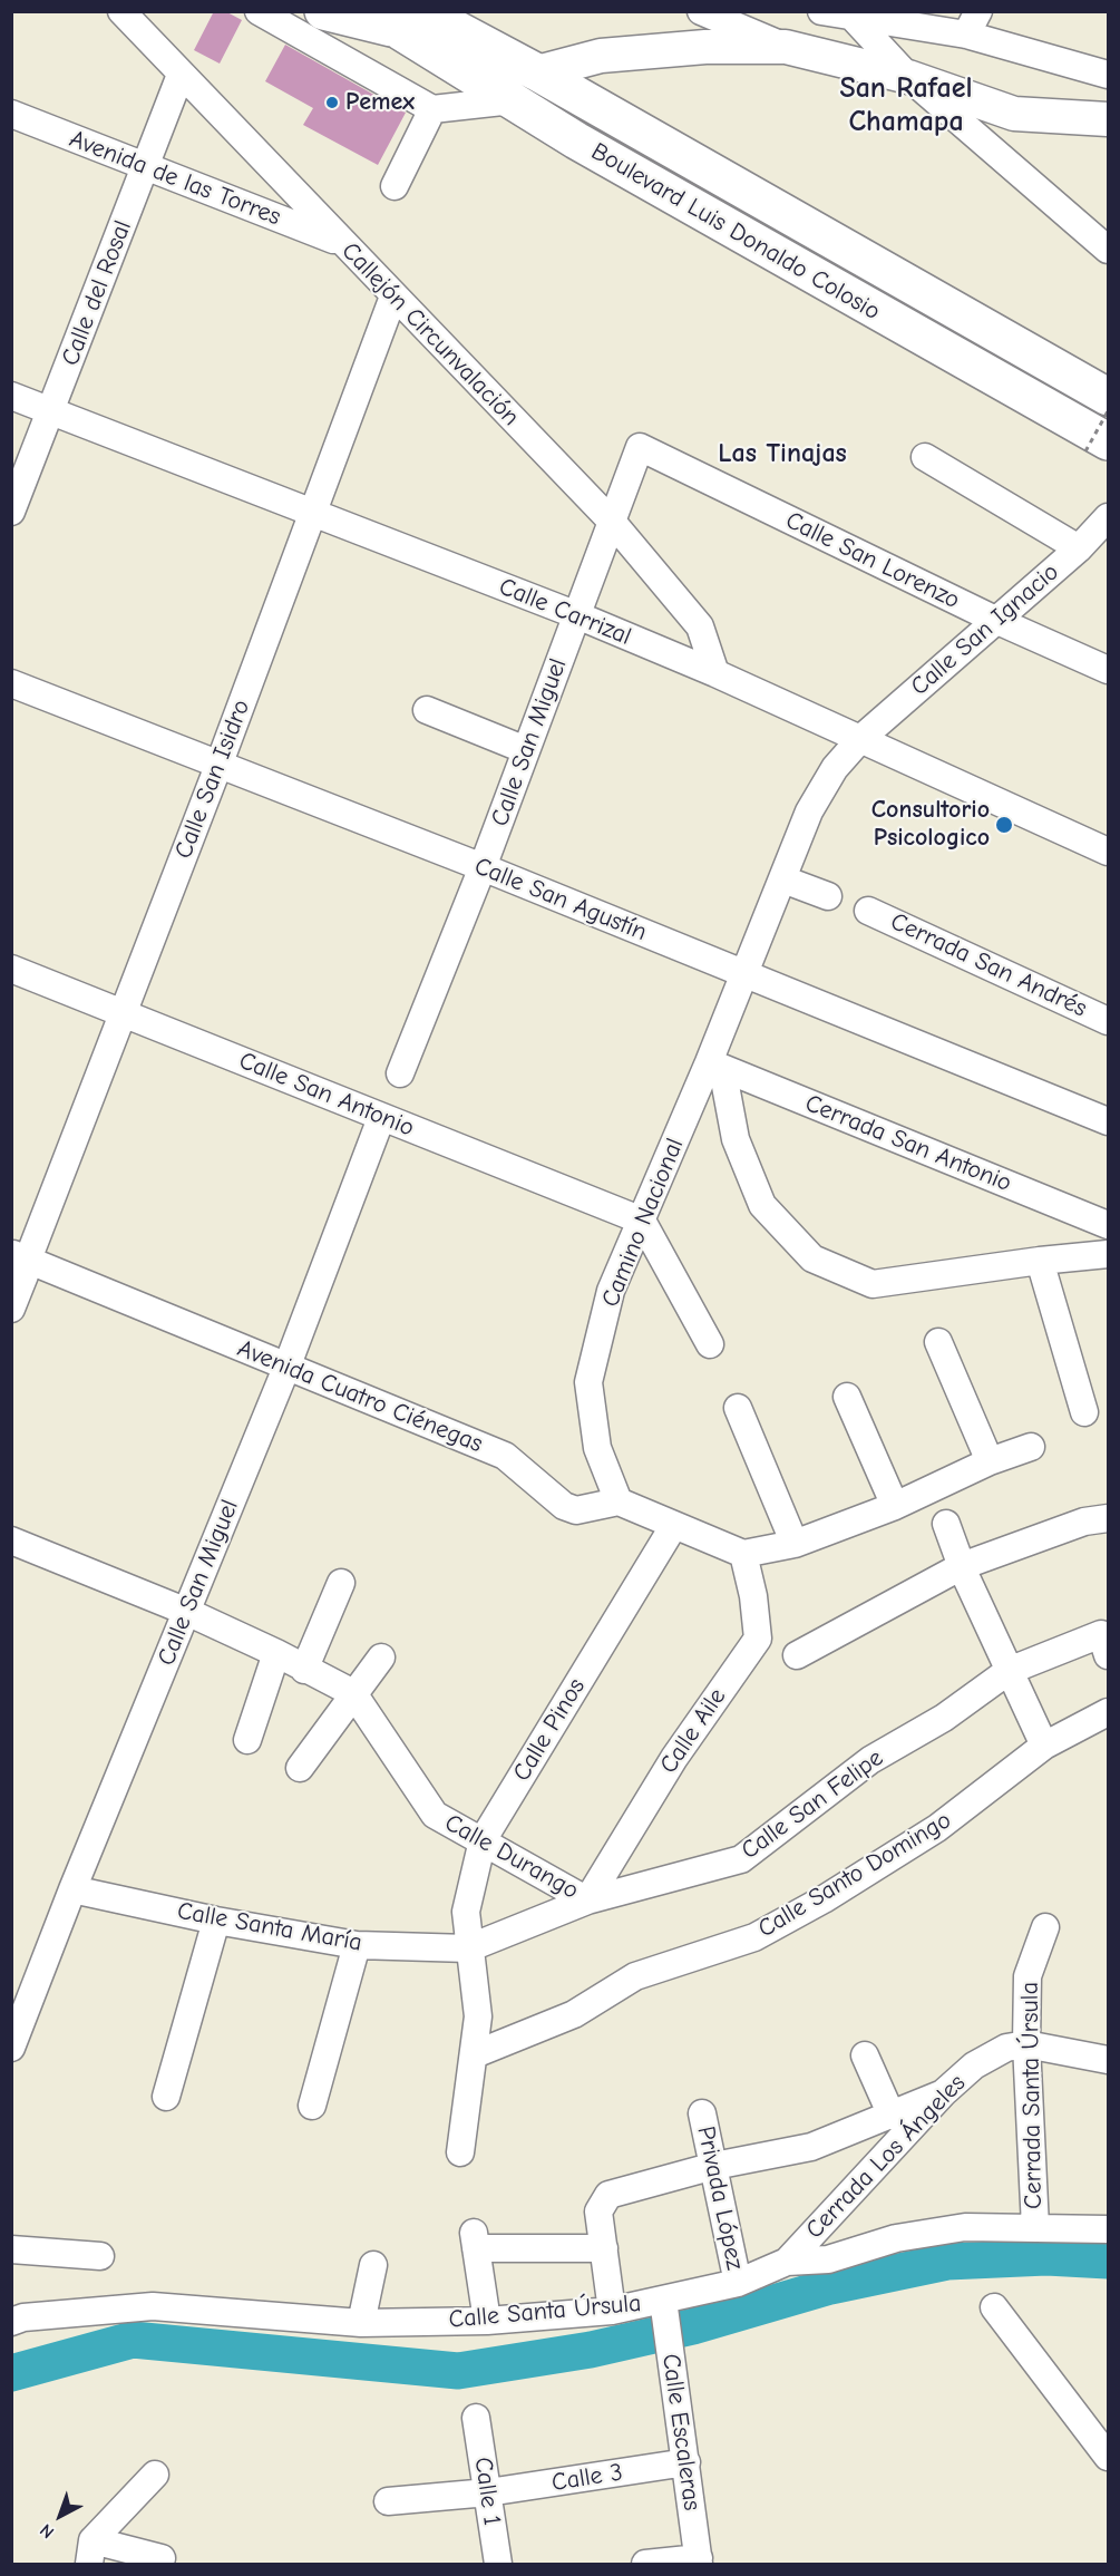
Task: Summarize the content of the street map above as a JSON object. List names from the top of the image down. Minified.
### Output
{"streets":{"highway":["Boulevard Luis Donaldo Colosio"],"street":["Avenida de las Torres","Calle del Rosal","Callejón Circunvalación","Calle San Lorenzo","Calle Carrizal","Calle San Ignacio","Calle San Miguel","Calle San Isidro","Calle San Agustín","Cerrada San Andrés","Calle San Antonio","Cerrada San Antonio","Camino Nacional","Avenida Cuatro Ciénegas","Calle Pinos","Calle Aile","Calle San Felipe","Calle Durango","Calle Santo Domingo","Calle Santa María","Cerrada Santa Úrsula","Cerrada Los Ángeles","Privada López","Calle Santa Úrsula","Calle Escaleras","Calle 3","Calle 1"]},"crossings":[["Avenida de las Torres","Calle del Rosal"],["Avenida de las Torres","Callejón Circunvalación"],["Calle del Rosal","Callejón Circunvalación"],["Calle del Rosal","Calle Carrizal"],["Callejón Circunvalación","Calle Carrizal"],["Callejón Circunvalación","Calle San Miguel"],["Callejón Circunvalación","Calle San Isidro"],["Calle San Lorenzo","Calle San Ignacio"],["Calle San Lorenzo","Calle San Miguel"],["Calle Carrizal","Calle San Ignacio"],["Calle Carrizal","Calle San Miguel"],["Calle Carrizal","Calle San Isidro"],["Calle Carrizal","Camino Nacional"],["Calle San Ignacio","Camino Nacional"],["Calle San Miguel","Calle San Agustín"],["Calle San Miguel","Calle San Antonio"],["Calle San Miguel","Avenida Cuatro Ciénegas"],["Calle San Miguel","Calle Durango"],["Calle San Miguel","Calle Santa María"],["Calle San Isidro","Calle San Agustín"],["Calle San Isidro","Calle San Antonio"],["Calle San Isidro","Avenida Cuatro Ciénegas"],["Calle San Agustín","Camino Nacional"],["Calle San Antonio","Camino Nacional"],["Cerrada San Antonio","Camino Nacional"],["Camino Nacional","Avenida Cuatro Ciénegas"],["Calle Pinos","Calle San Felipe"],["Calle Pinos","Calle Durango"],["Calle Pinos","Calle Santo Domingo"],["Calle Pinos","Calle Santa María"],["Calle Aile","Calle San Felipe"],["Calle Aile","Calle Durango"],["Calle San Felipe","Calle Durango"],["Calle San Felipe","Calle Santa María"],["Cerrada Santa Úrsula","Cerrada Los Ángeles"],["Cerrada Santa Úrsula","Calle Santa Úrsula"],["Cerrada Los Ángeles","Calle Santa Úrsula"],["Privada López","Calle Santa Úrsula"],["Calle Santa Úrsula","Calle Escaleras"],["Calle Escaleras","Calle 3"],["Calle 3","Calle 1"]],"districts":["San Rafael Chamapa","Las Tinajas"],"places":["Pemex","Consultorio Psicologico"],"north":"bottom left"}
